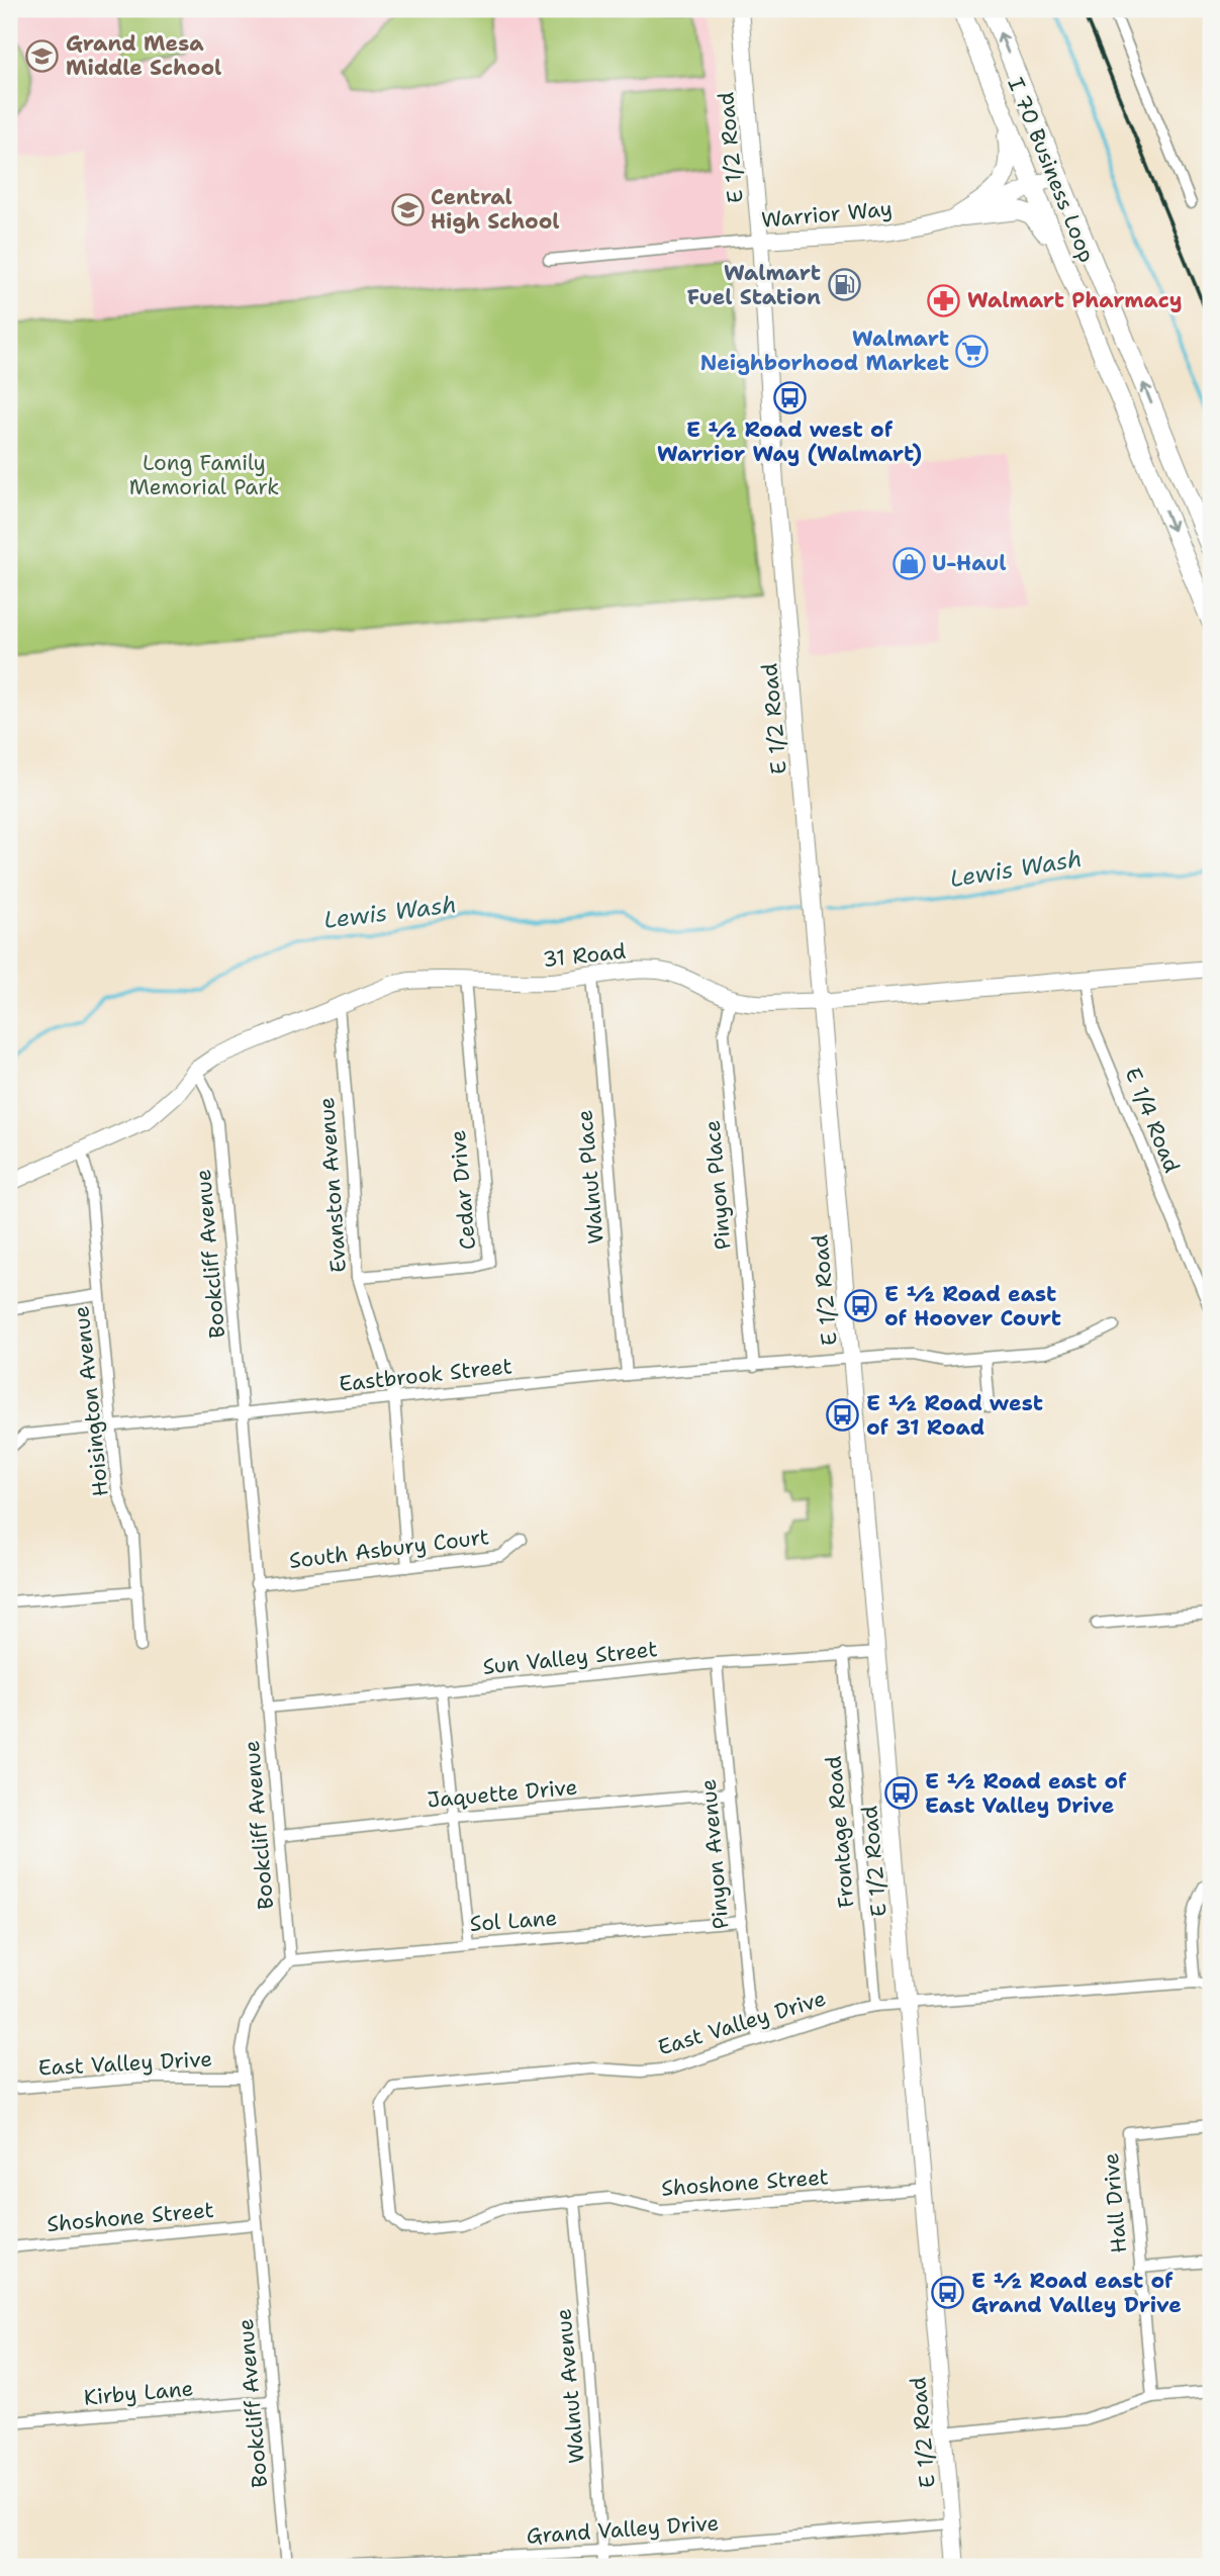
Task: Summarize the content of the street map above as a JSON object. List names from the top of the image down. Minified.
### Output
{"streets":{"main road":["E 1/2 Road","I 70 Business Loop","Warrior Way","31 Road"],"street":["E 1/4 Road","Walnut Place","Evanston Avenue","Pinyon Place","Cedar Drive","Bookcliff Avenue","Eastbrook Street","Hoisington Avenue","South Asbury Court","Sun Valley Street","Jaquette Drive","Frontage Road","Pinyon Avenue","Sol Lane","East Valley Drive","Shoshone Street","Hall Drive","Walnut Avenue","Kirby Lane","Grand Valley Drive"]},"crossings":[["E 1/2 Road","Warrior Way"],["E 1/2 Road","31 Road"],["E 1/2 Road","Eastbrook Street"],["E 1/2 Road","Sun Valley Street"],["E 1/2 Road","East Valley Drive"],["E 1/2 Road","Shoshone Street"],["E 1/2 Road","Grand Valley Drive"],["I 70 Business Loop","Warrior Way"],["31 Road","E 1/4 Road"],["31 Road","Walnut Place"],["31 Road","Evanston Avenue"],["31 Road","Pinyon Place"],["31 Road","Cedar Drive"],["31 Road","Bookcliff Avenue"],["31 Road","Hoisington Avenue"],["Walnut Place","Eastbrook Street"],["Evanston Avenue","Cedar Drive"],["Evanston Avenue","Eastbrook Street"],["Evanston Avenue","South Asbury Court"],["Pinyon Place","Eastbrook Street"],["Bookcliff Avenue","Eastbrook Street"],["Bookcliff Avenue","South Asbury Court"],["Bookcliff Avenue","Sun Valley Street"],["Bookcliff Avenue","Jaquette Drive"],["Bookcliff Avenue","Sol Lane"],["Bookcliff Avenue","East Valley Drive"],["Bookcliff Avenue","Shoshone Street"],["Bookcliff Avenue","Kirby Lane"],["Eastbrook Street","Hoisington Avenue"],["Sun Valley Street","Frontage Road"],["Sun Valley Street","Pinyon Avenue"],["Jaquette Drive","Pinyon Avenue"],["Frontage Road","East Valley Drive"],["Pinyon Avenue","Sol Lane"],["Pinyon Avenue","East Valley Drive"],["East Valley Drive","Shoshone Street"],["Shoshone Street","Walnut Avenue"],["Walnut Avenue","Grand Valley Drive"]],"water":["Lewis Wash"],"parks":["Long Family Memorial Park"],"places":{"school or university":["Grand Mesa Middle School","Central High School"],"fuel station":["Walmart Fuel Station"],"pharmacy":["Walmart Pharmacy"],"supermarket":["Walmart Neighborhood Market"],"bus stop":["E ½ Road west of Warrior Way (Walmart)","E ½ Road east of Hoover Court","E ½ Road west of 31 Road","E ½ Road east of East Valley Drive","E ½ Road east of Grand Valley Drive"],"shop":["U-Haul"]}}
